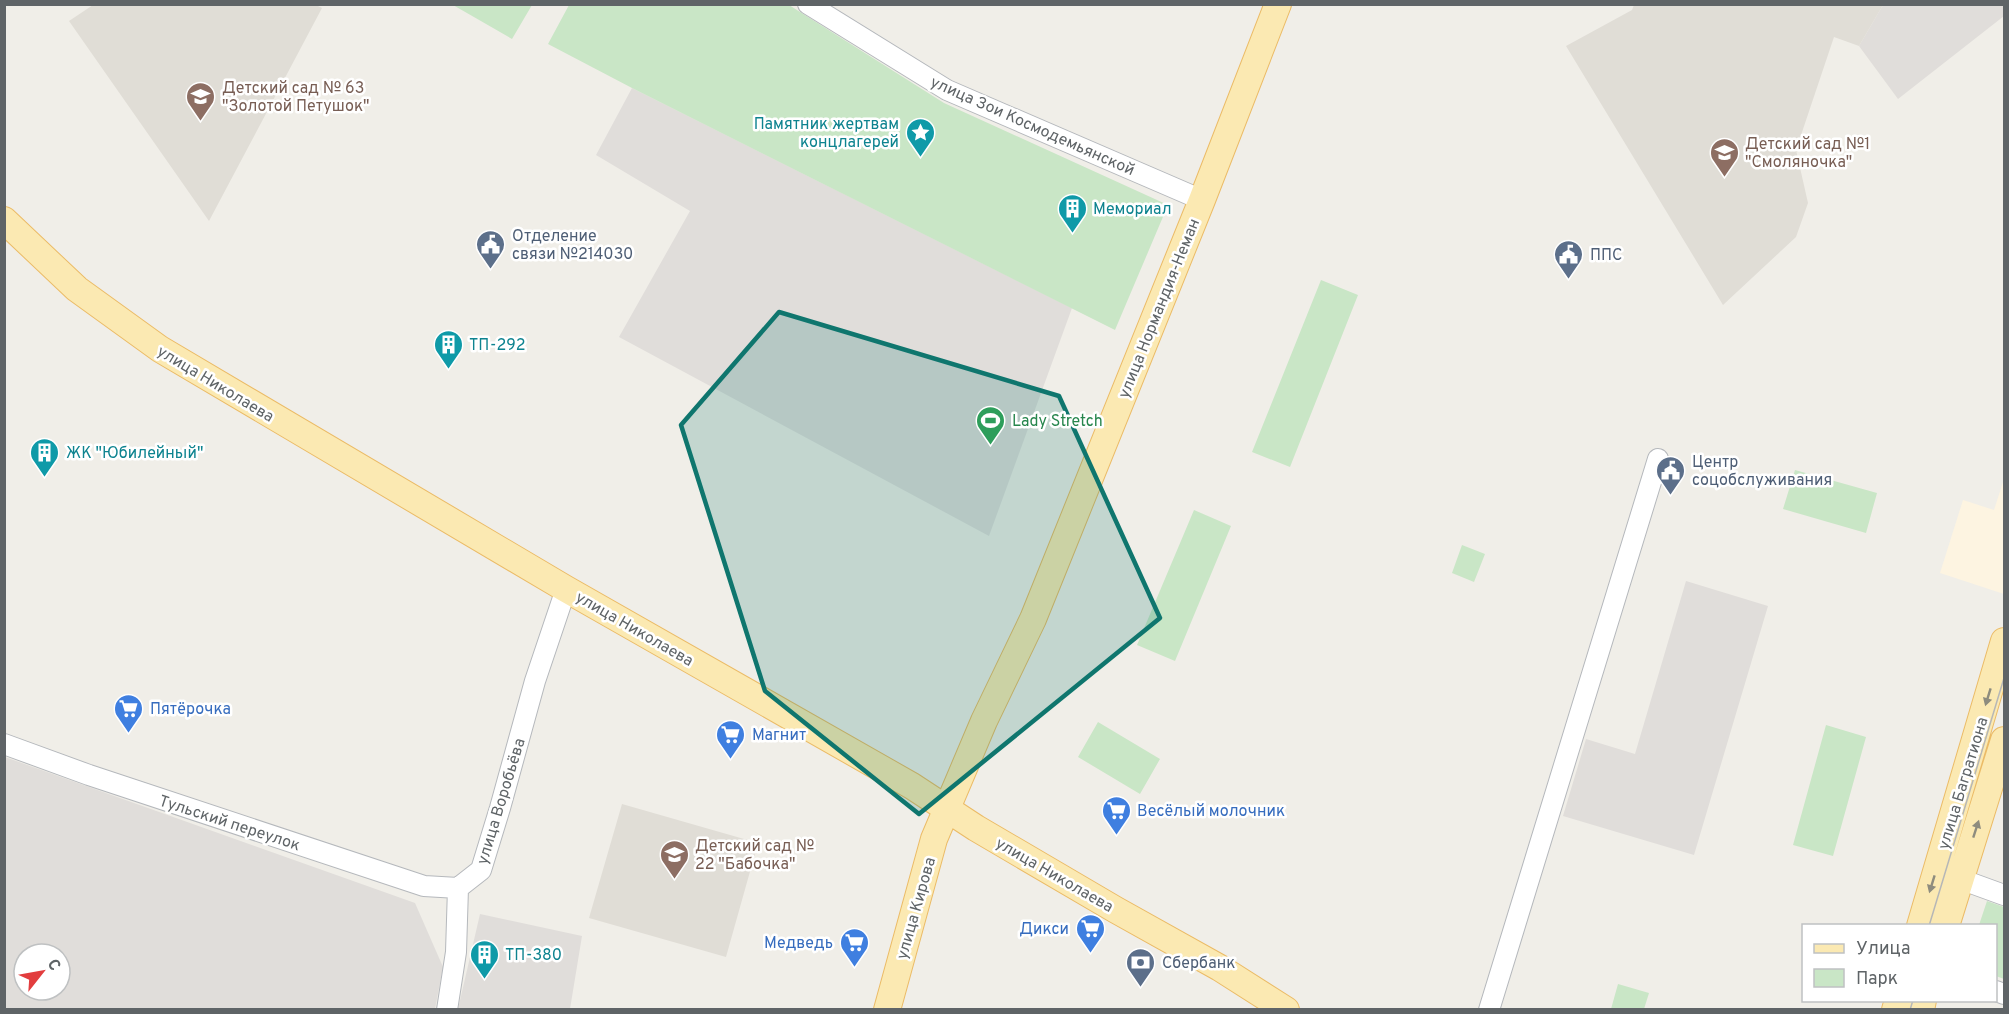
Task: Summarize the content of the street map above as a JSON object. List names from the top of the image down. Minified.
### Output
{"streets":{"main road":["улица Нормандия-Неман","улица Николаева","улица Багратиона","улица Кирова"],"street":["улица Зои Космодемьянской","улица Воробьёва","Тульский переулок"]},"crossings":[["улица Зои Космодемьянской","улица Нормандия-Неман"],["улица Нормандия-Неман","улица Николаева"],["улица Нормандия-Неман","улица Кирова"],["улица Николаева","улица Воробьёва"],["улица Николаева","улица Кирова"],["улица Воробьёва","Тульский переулок"]],"places":{"school or university":["Детский сад № 63 \"Золотой Петушок\"","Детский сад №1 \"Смоляночка\"","Детский сад № 22 \"Бабочка\""],"place":["Памятник жертвам концлагерей"],"building":["Мемориал","ТП-292","ЖК \"Юбилейный\"","ТП-380"],"public building":["Отделение связи №214030","ППС","Центр соцобслуживания"],"sports":["Lady Stretch"],"supermarket":["Пятёрочка","Магнит","Весёлый молочник","Дикси","Медведь"],"bank":["Сбербанк"]},"legend":["Улица","Парк"],"north":"top right"}
